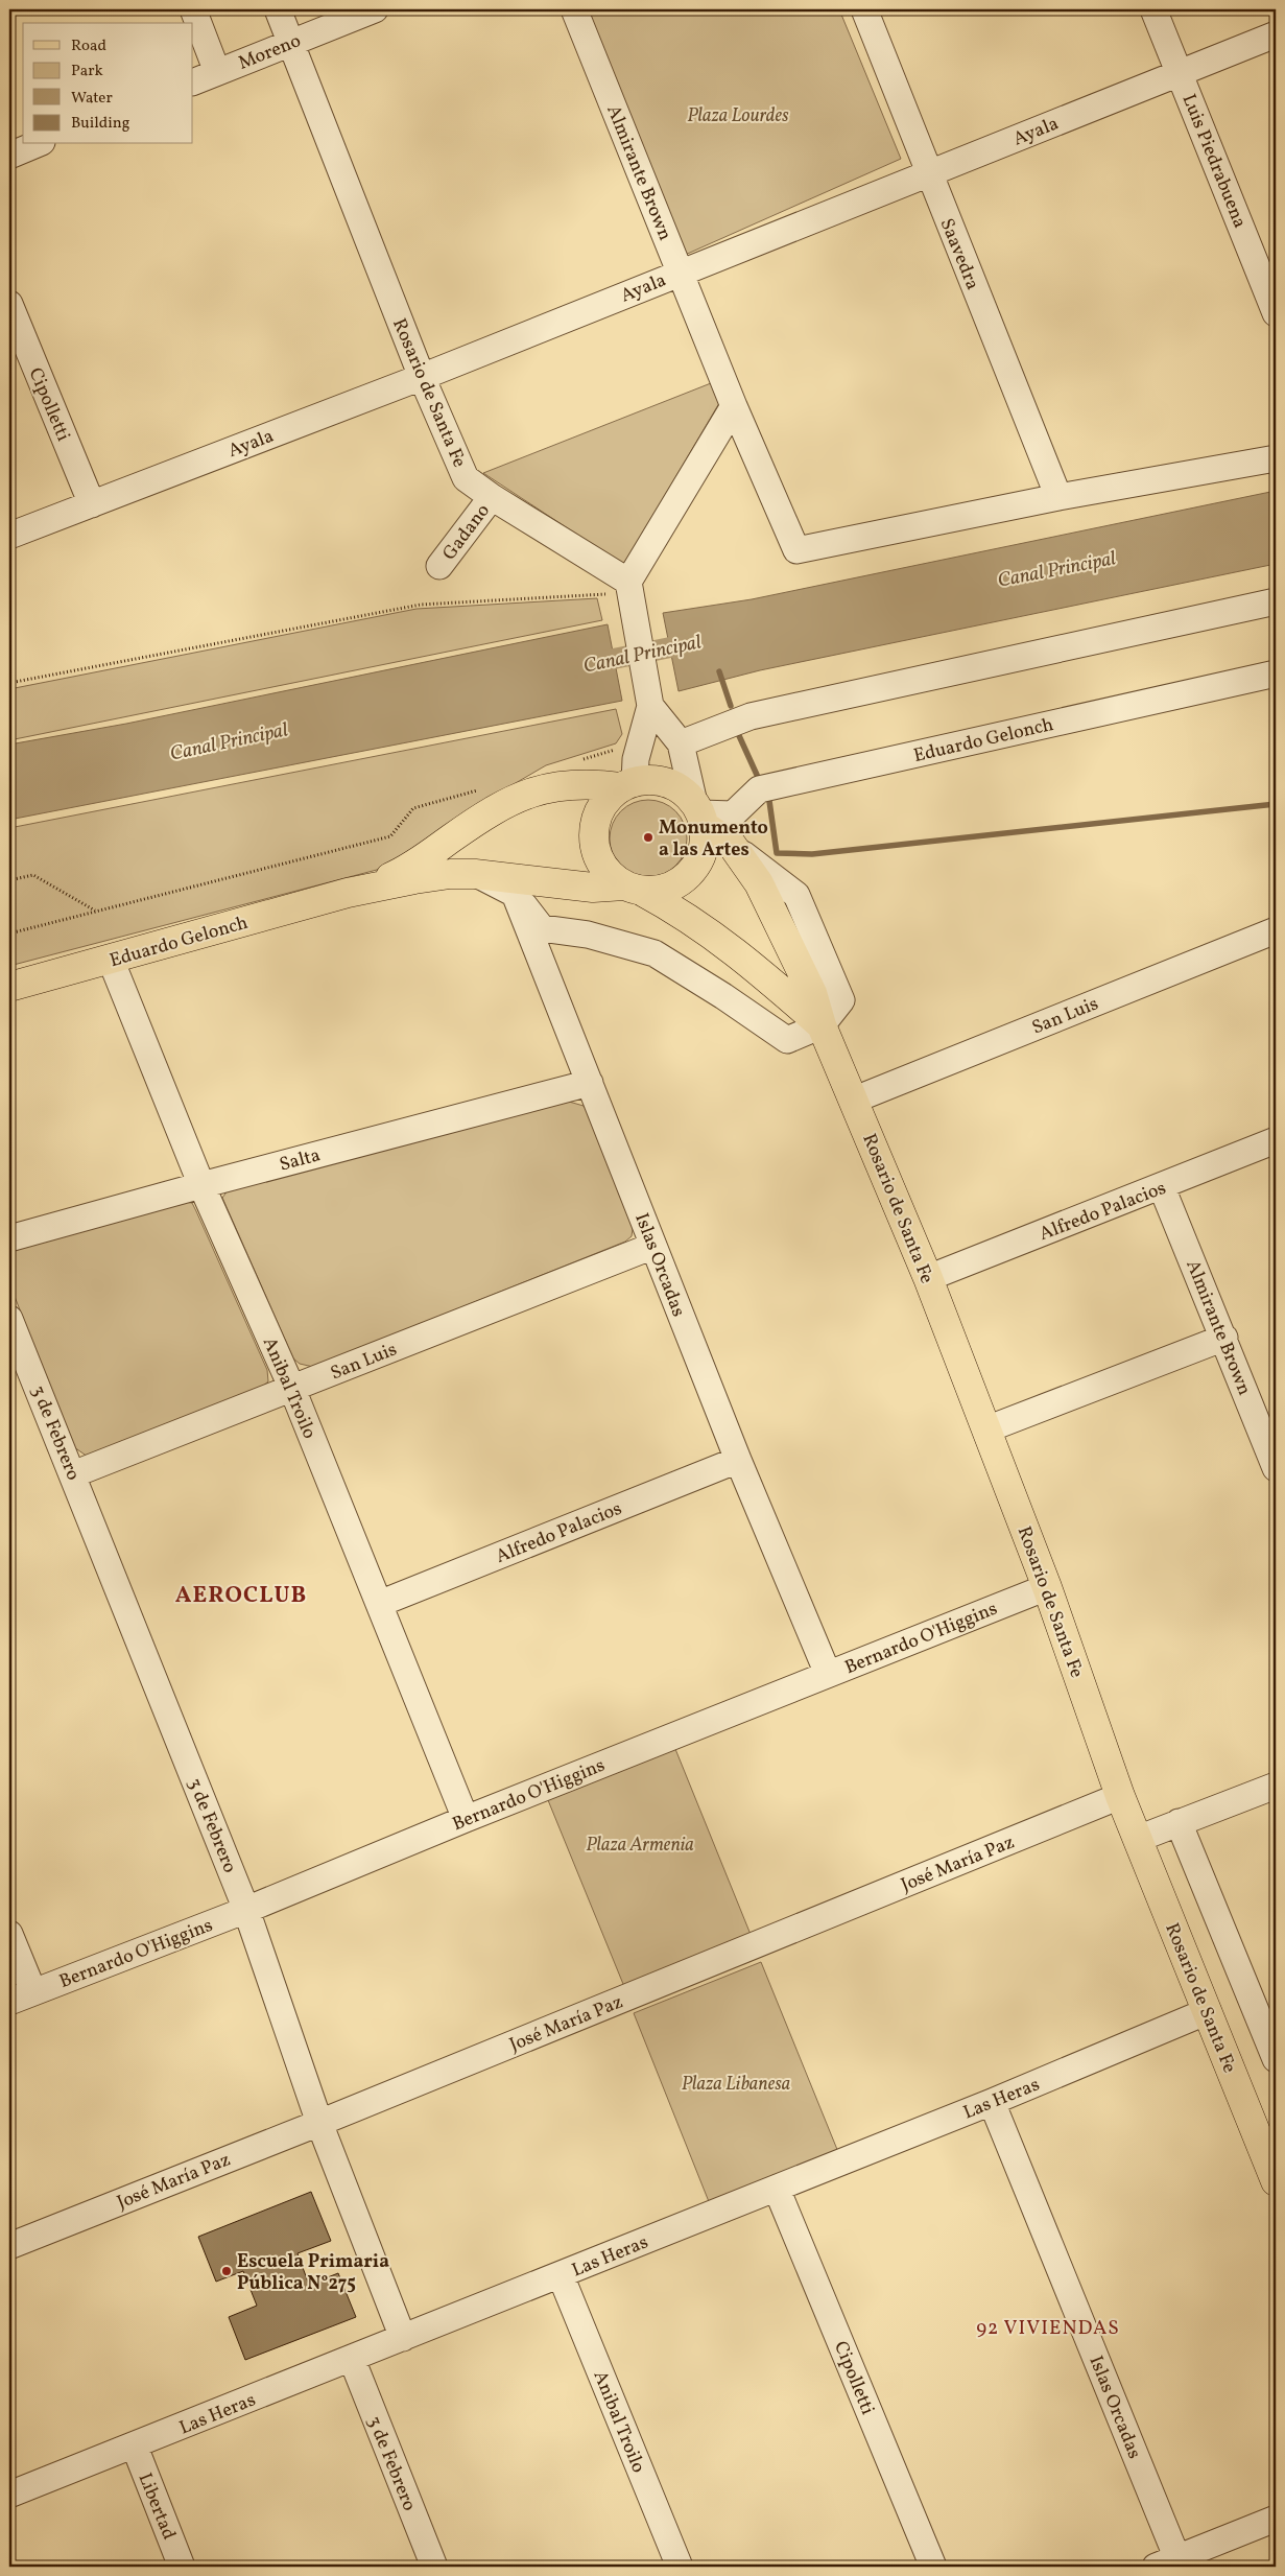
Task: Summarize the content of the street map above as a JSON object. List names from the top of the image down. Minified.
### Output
{"streets":{"main road":["Rosario de Santa Fe","Eduardo Gelonch"],"street":["Moreno","Ayala","Luis Piedrabuena","Almirante Brown","Saavedra","Cipolletti","Gadano","San Luis","Salta","Alfredo Palacios","Islas Orcadas","Anibal Troilo","3 de Febrero","Bernardo O'Higgins","José María Paz","Las Heras","Libertad"]},"crossings":[["Moreno","Rosario de Santa Fe"],["Ayala","Luis Piedrabuena"],["Ayala","Almirante Brown"],["Ayala","Saavedra"],["Ayala","Rosario de Santa Fe"],["Ayala","Cipolletti"],["Almirante Brown","Saavedra"],["Almirante Brown","Alfredo Palacios"],["Rosario de Santa Fe","Gadano"],["Rosario de Santa Fe","Eduardo Gelonch"],["Rosario de Santa Fe","San Luis"],["Rosario de Santa Fe","Alfredo Palacios"],["Rosario de Santa Fe","Bernardo O'Higgins"],["Rosario de Santa Fe","José María Paz"],["Rosario de Santa Fe","Las Heras"],["Cipolletti","Las Heras"],["Eduardo Gelonch","Anibal Troilo"],["San Luis","Islas Orcadas"],["San Luis","Anibal Troilo"],["San Luis","3 de Febrero"],["Salta","Islas Orcadas"],["Salta","Anibal Troilo"],["Alfredo Palacios","Islas Orcadas"],["Alfredo Palacios","Anibal Troilo"],["Islas Orcadas","Bernardo O'Higgins"],["Islas Orcadas","Las Heras"],["Anibal Troilo","Bernardo O'Higgins"],["Anibal Troilo","Las Heras"],["3 de Febrero","Bernardo O'Higgins"],["3 de Febrero","José María Paz"],["3 de Febrero","Las Heras"],["Las Heras","Libertad"]],"districts":["AEROCLUB","92 VIVIENDAS"],"water":["Canal Principal"],"parks":["Plaza Lourdes","Plaza Armenia","Plaza Libanesa"],"places":["Monumento a las Artes","Escuela Primaria Pública N°275"],"legend":["Road","Park","Water","Building"]}
